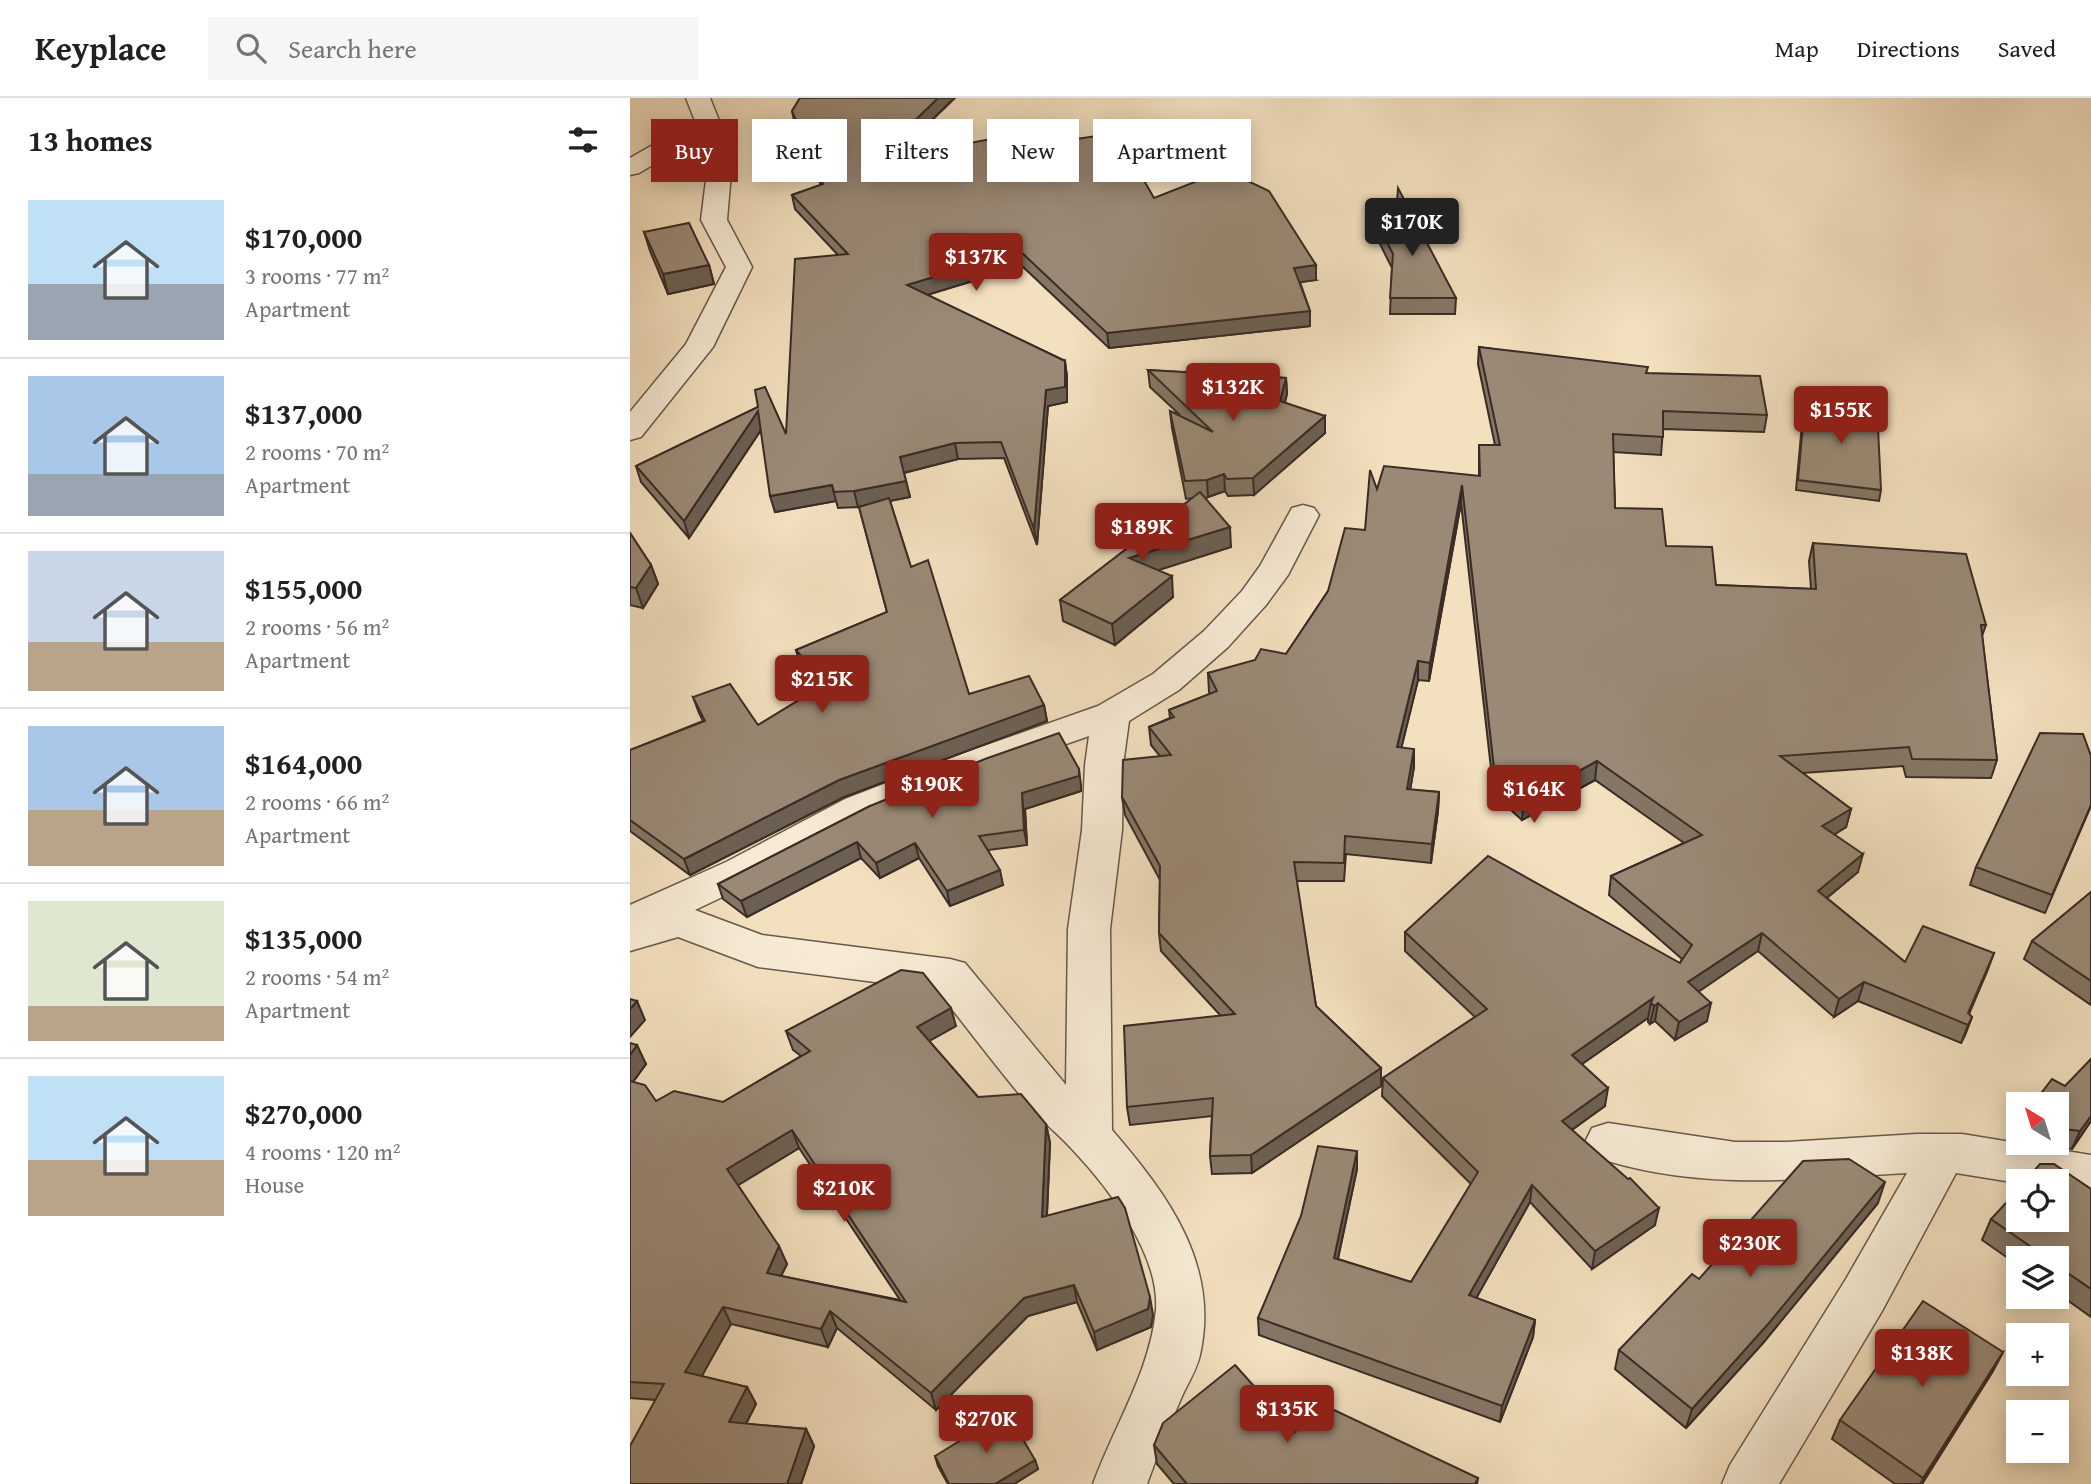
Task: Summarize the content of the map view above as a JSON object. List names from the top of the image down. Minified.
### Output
{"north":"top left","page":{"header":"Keyplace","search":"Search here","nav":["Map","Directions","Saved"],"heading":"13 homes","chip":["Buy","Rent","Filters","New","Apartment"],"list":[{"name":"$170,000","note":"3 rooms · 77 m² · Apartment"},{"name":"$137,000","note":"2 rooms · 70 m² · Apartment"},{"name":"$155,000","note":"2 rooms · 56 m² · Apartment"},{"name":"$164,000","note":"2 rooms · 66 m² · Apartment"},{"name":"$135,000","note":"2 rooms · 54 m² · Apartment"},{"name":"$270,000","note":"4 rooms · 120 m² · House"}],"price":["$170K","$137K","$132K","$155K","$189K","$215K","$190K","$164K","$210K","$230K","$138K","$135K","$270K"],"map_buttons":["+","−"]}}
